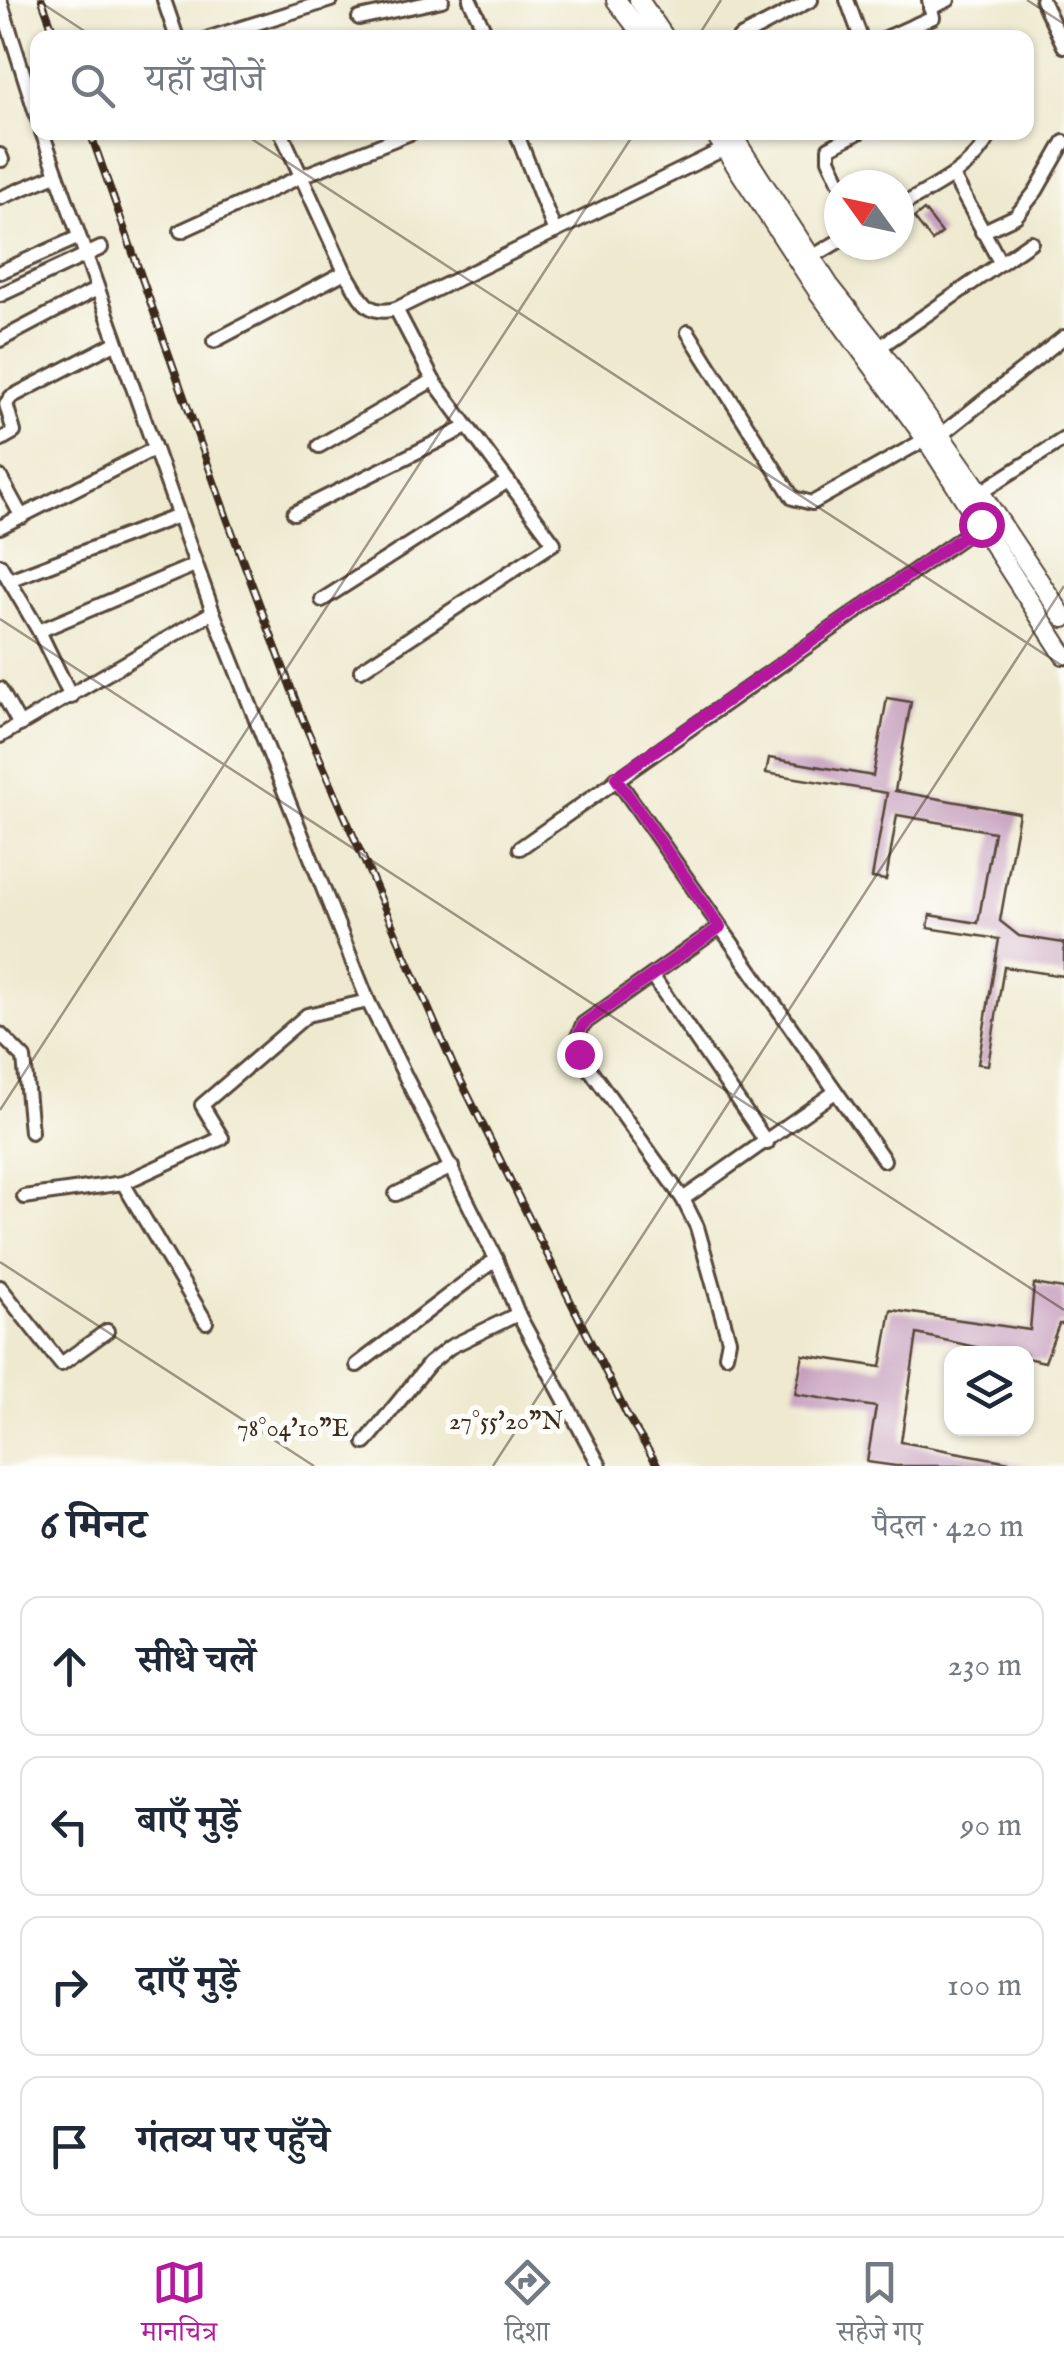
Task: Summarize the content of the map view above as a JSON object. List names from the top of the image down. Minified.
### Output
{"north":"top left","page":{"search":"यहाँ खोजें","heading":["6 मिनट","पैदल · 420 m"],"list":[["सीधे चलें","230 m"],["बाएँ मुड़ें","90 m"],["दाएँ मुड़ें","100 m"],"गंतव्य पर पहुँचे"],"nav":["मानचित्र","दिशा","सहेजे गए"]},"coordinates":["27°55'20\"N","78°04'10\"E"]}
